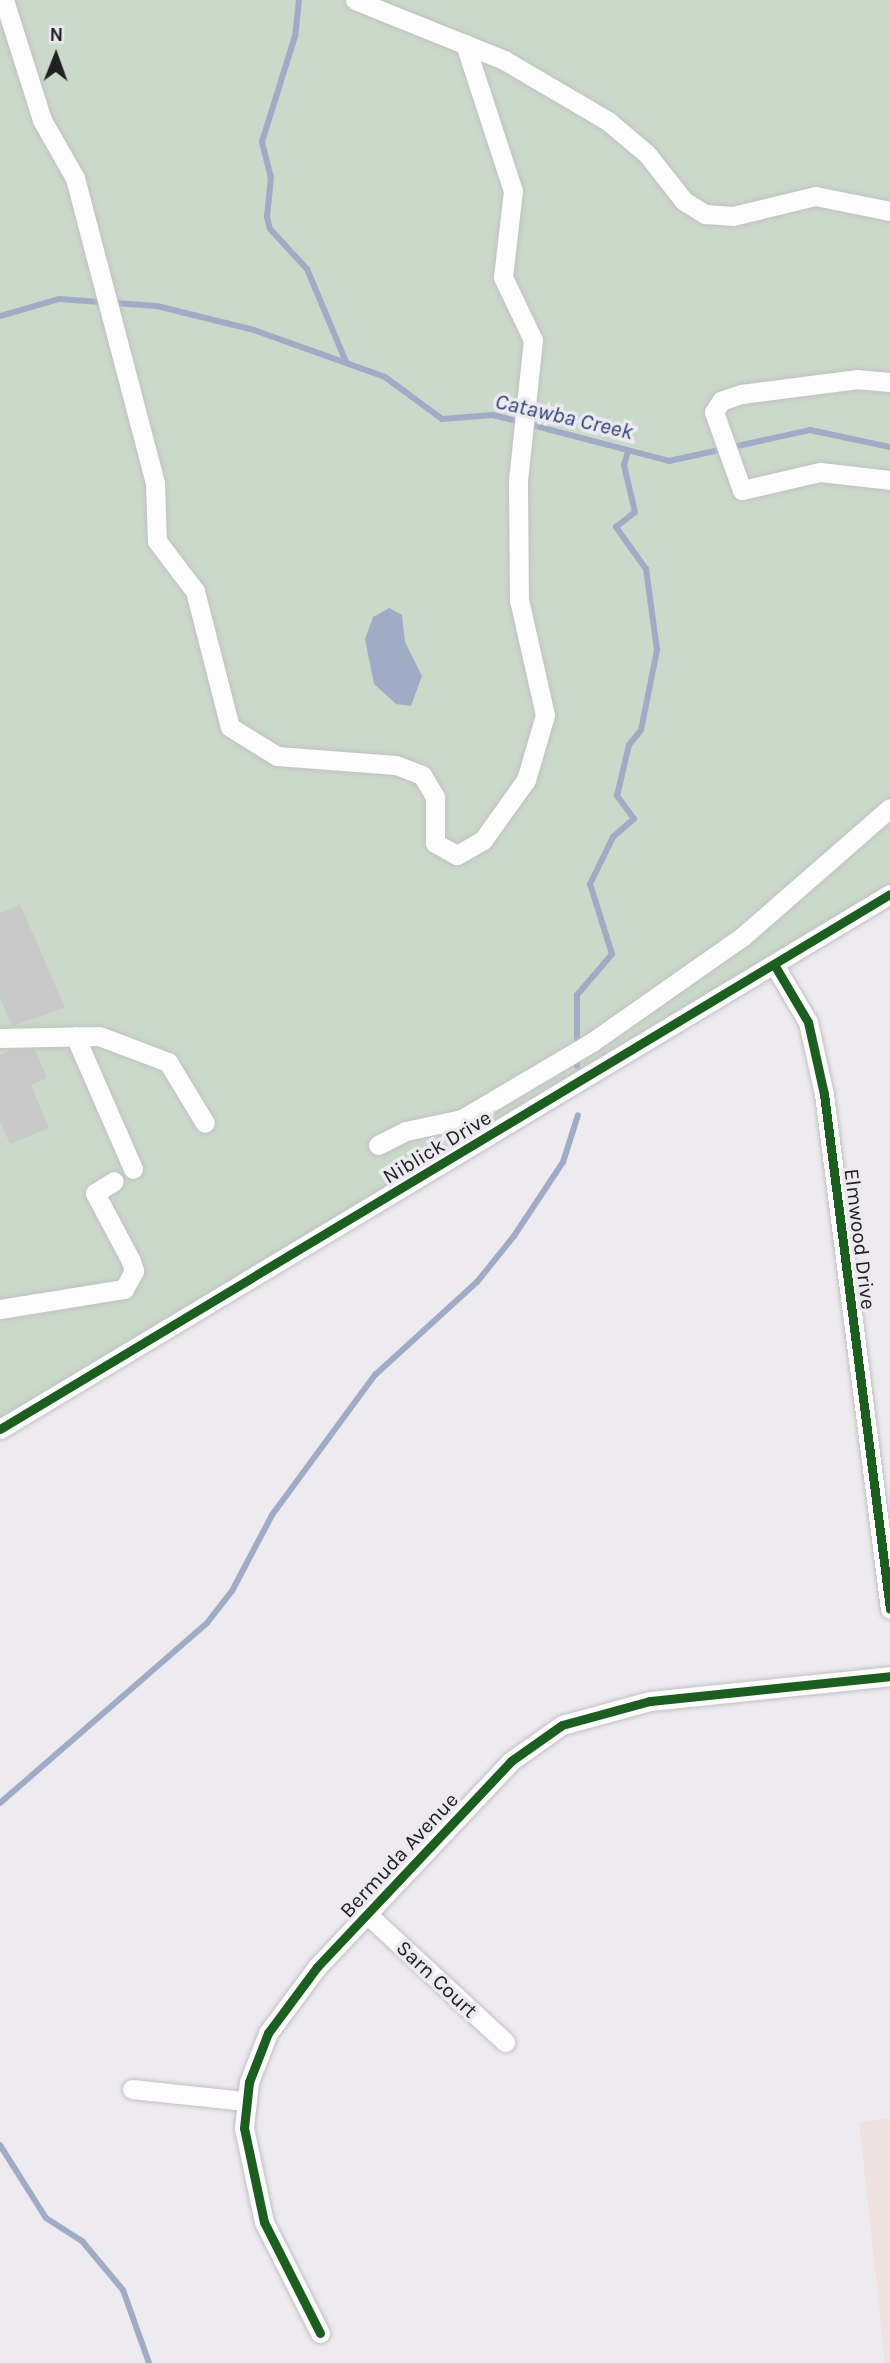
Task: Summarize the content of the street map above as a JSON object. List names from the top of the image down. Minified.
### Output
{"streets":{"street":["Niblick Drive","Elmwood Drive","Bermuda Avenue","Sarn Court"]},"crossings":[["Niblick Drive","Elmwood Drive"],["Bermuda Avenue","Sarn Court"]],"water":["Catawba Creek"],"north":"top"}
